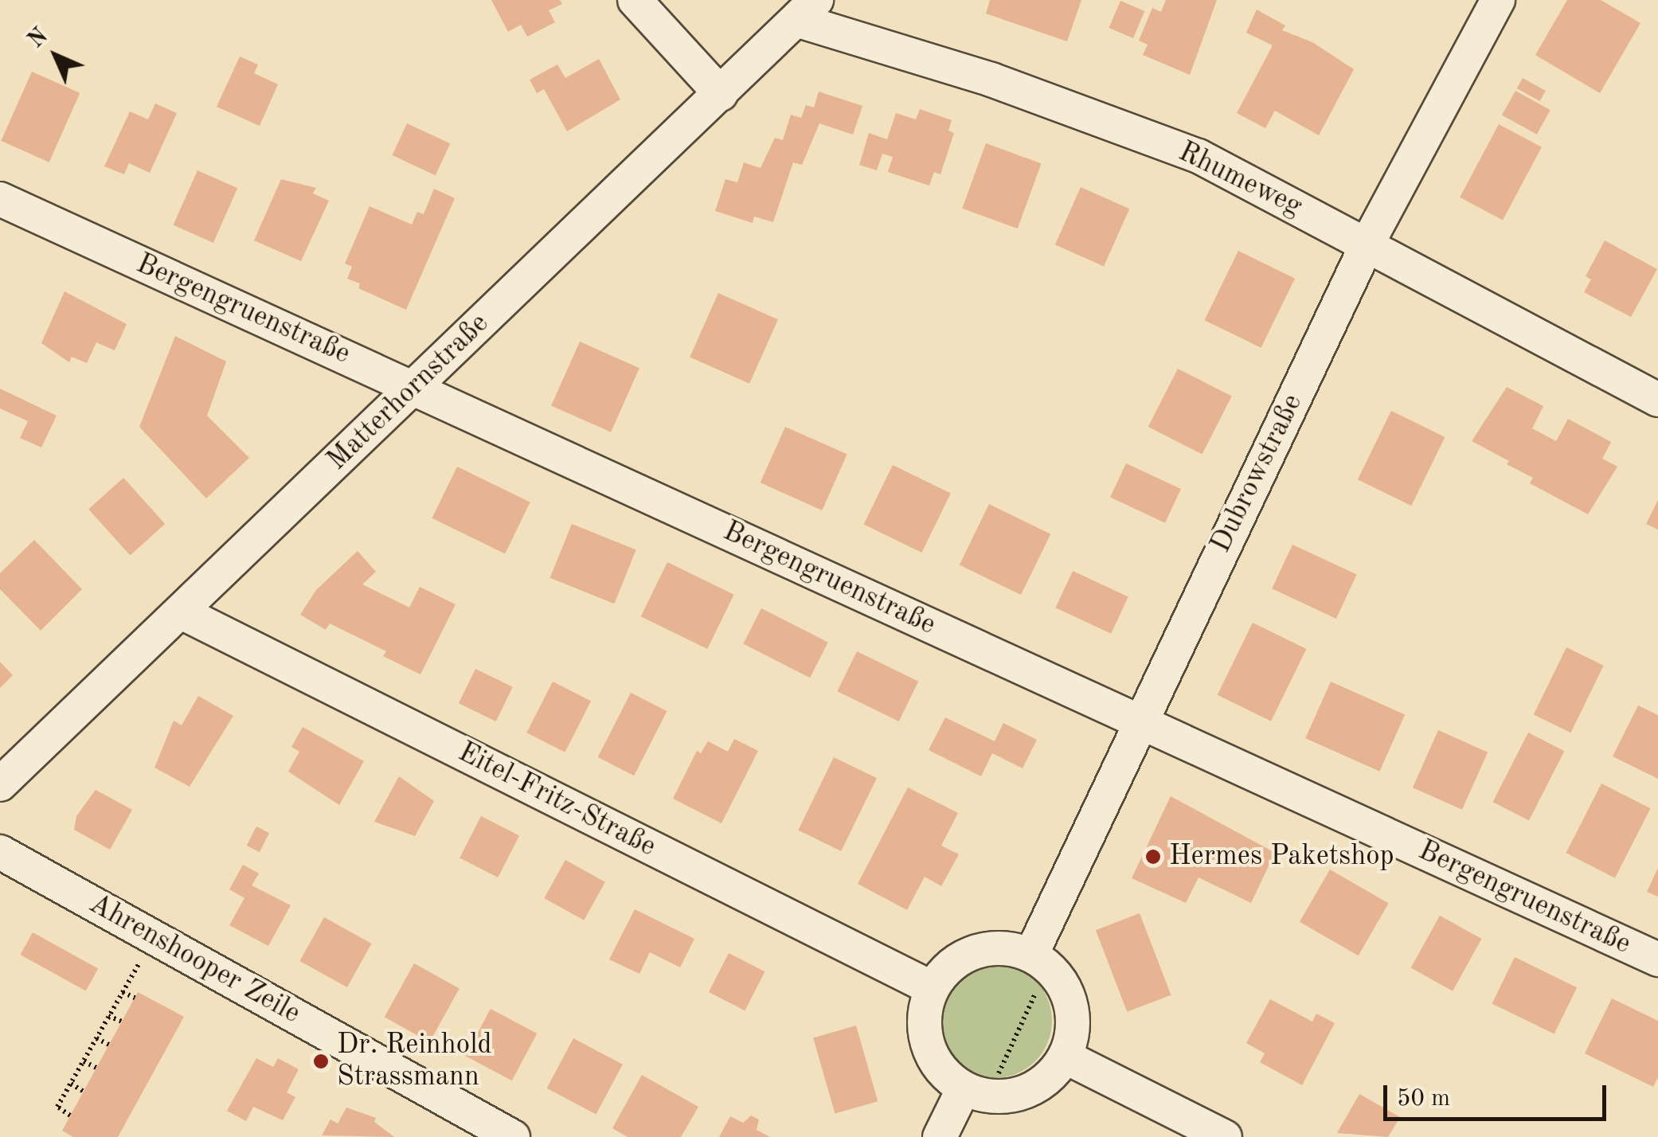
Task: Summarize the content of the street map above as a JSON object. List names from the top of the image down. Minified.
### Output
{"streets":{"street":["Rhumeweg","Bergengruenstraße","Matterhornstraße","Dubrowstraße","Eitel-Fritz-Straße","Ahrenshooper Zeile"]},"crossings":[["Rhumeweg","Matterhornstraße"],["Rhumeweg","Dubrowstraße"],["Bergengruenstraße","Matterhornstraße"],["Bergengruenstraße","Dubrowstraße"],["Matterhornstraße","Eitel-Fritz-Straße"],["Dubrowstraße","Eitel-Fritz-Straße"]],"places":["Hermes Paketshop","Dr. Reinhold Strassmann"],"scale_bar":"50 m","north":"top left"}
